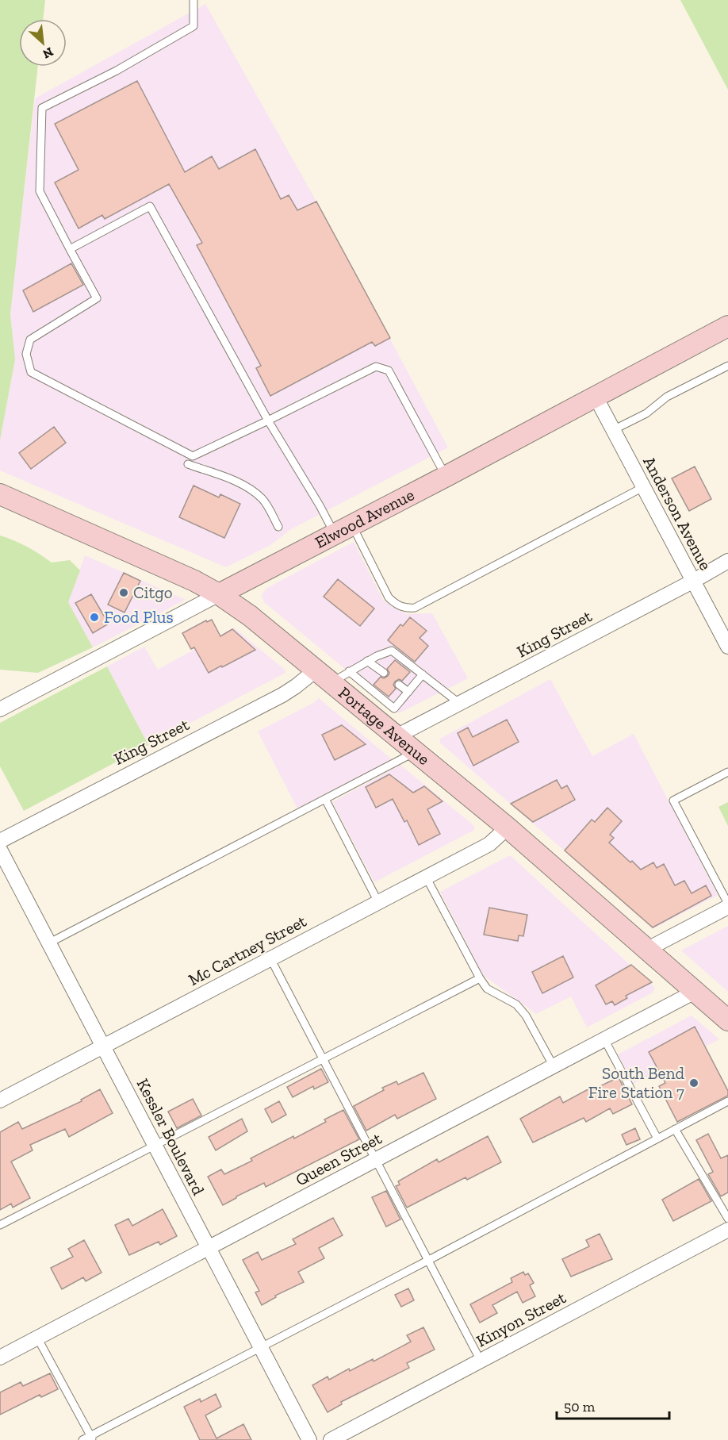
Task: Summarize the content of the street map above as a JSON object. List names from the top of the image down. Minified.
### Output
{"streets":{"main road":["Elwood Avenue","Portage Avenue"],"street":["Anderson Avenue","King Street","Mc Cartney Street","Kessler Boulevard","Queen Street","Kinyon Street"]},"crossings":[["Anderson Avenue","Elwood Avenue"],["Anderson Avenue","King Street"],["Elwood Avenue","Portage Avenue"],["King Street","Portage Avenue"],["Portage Avenue","Mc Cartney Street"],["Portage Avenue","Queen Street"],["Mc Cartney Street","Kessler Boulevard"],["Kessler Boulevard","Queen Street"]],"places":["Citgo","Food Plus","South Bend Fire Station 7"],"scale_bar":"50 m","north":"bottom right"}
